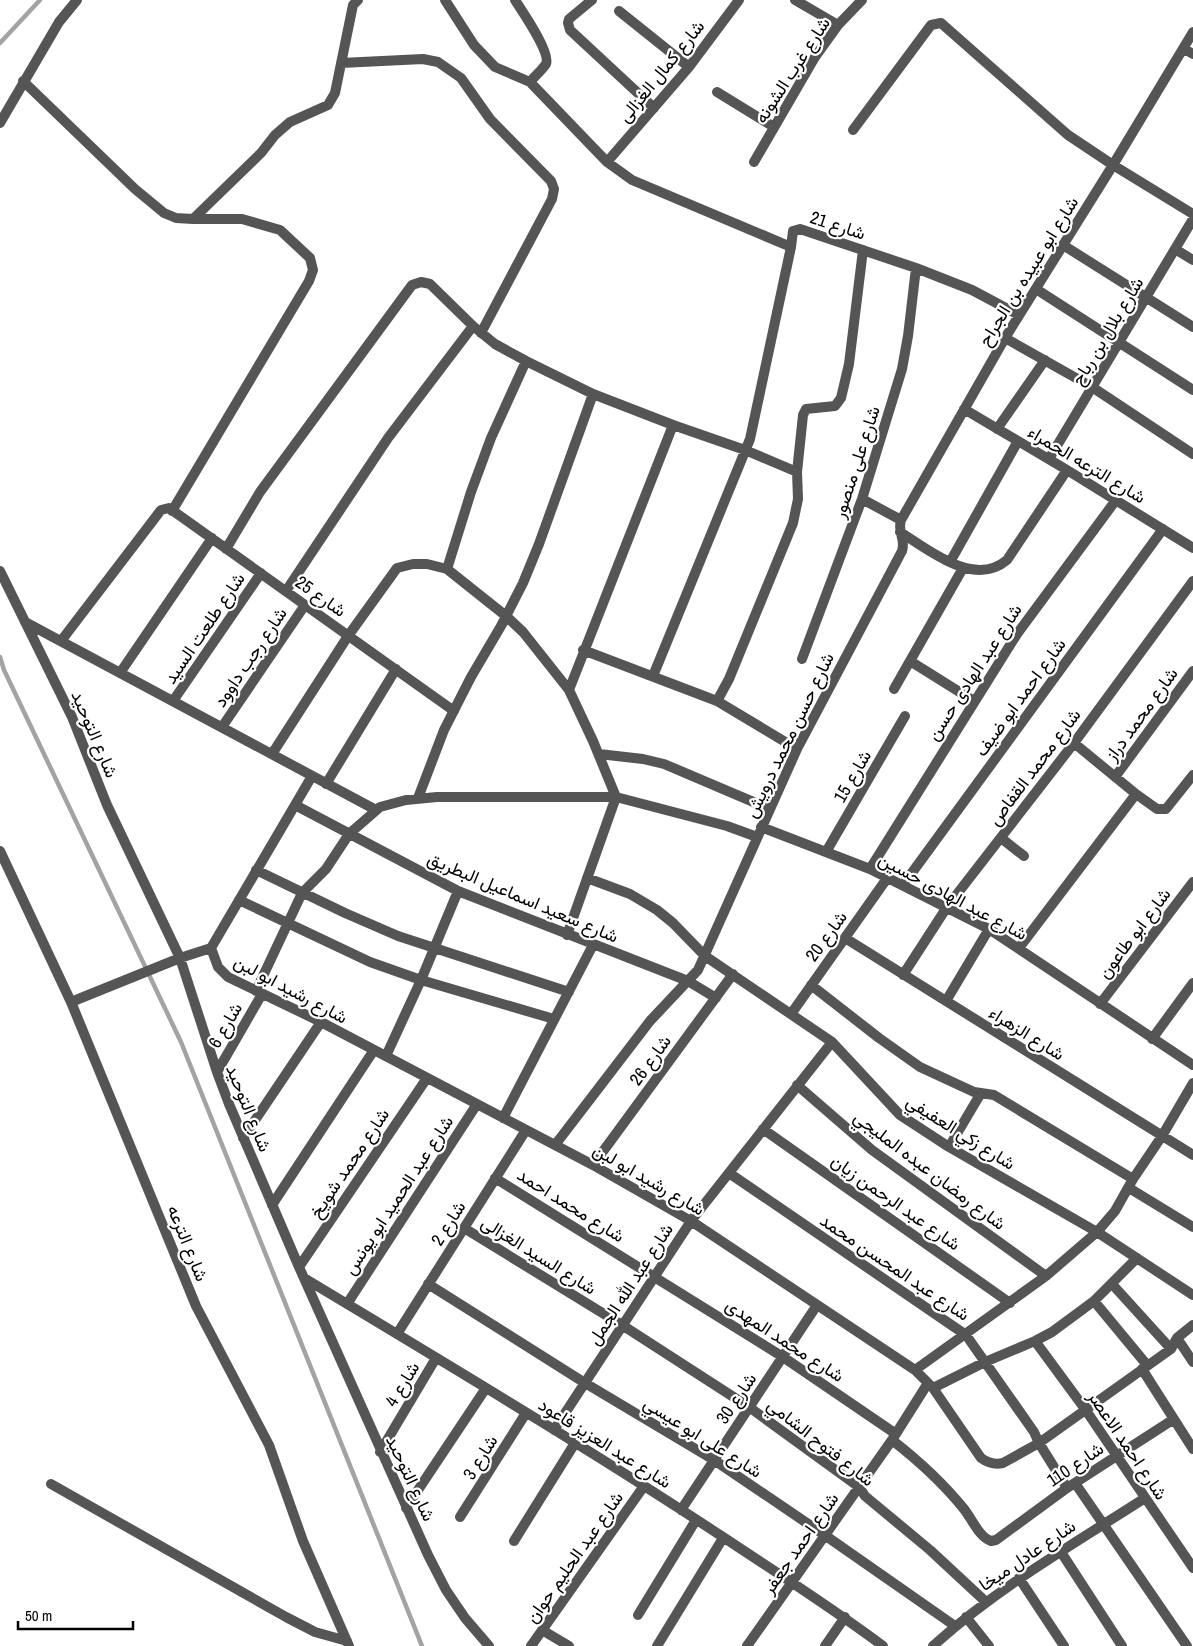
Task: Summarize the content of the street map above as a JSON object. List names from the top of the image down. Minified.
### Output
{"streets":{"street":["شارع غرب الشونه","شارع كمال الغزالى","شارع 21","شارع ابو عبيده بن الجراح","شارع بلال بن رباح","شارع على منصور","شارع الترعه الحمراء","شارع 25","شارع طلعت السيد","شارع رجب داوود","شارع عبد الهادى حسن","شارع احمد ابو ضيف","شارع محمد دراز","شارع التوحيد","شارع حسن محمد درويش","شارع محمد القفاص","شارع 15","شارع عبد الهادى حسين","شارع سعيد اسماعيل البطريق","شارع ابو طاعون","شارع 20","شارع رشيد ابو لبن","شارع 6","شارع الزهراء","شارع 26","شارع زكي العفيفي","شارع محمد شويخ","شارع رمضان عبده المليجي","شارع عبد الحميد ابو يونس","شارع عبد الرحمن زيان","شارع محمد احمد","شارع 2","شارع الترعه","شارع السيد الغزالى","شارع عبد المحسن محمد","شارع عبد الله الجمل","شارع محمد المهدى","شارع 4","شارع 30","شارع على ابو عيسي","شارع فتوح الشامي","شارع عبد العزيز قاعود","شارع احمد الاعصر","شارع 3","شارع 110","شارع احمد جعفر","شارع عادل ميخا","شارع عبد الحليم حوان"]},"crossings":[["شارع 21","شارع ابو عبيده بن الجراح"],["شارع 21","شارع على منصور"],["شارع ابو عبيده بن الجراح","شارع الترعه الحمراء"],["شارع ابو عبيده بن الجراح","شارع حسن محمد درويش"],["شارع بلال بن رباح","شارع الترعه الحمراء"],["شارع الترعه الحمراء","شارع عبد الهادى حسن"],["شارع الترعه الحمراء","شارع احمد ابو ضيف"],["شارع 25","شارع طلعت السيد"],["شارع 25","شارع رجب داوود"],["شارع عبد الهادى حسن","شارع عبد الهادى حسين"],["شارع احمد ابو ضيف","شارع عبد الهادى حسين"],["شارع التوحيد","شارع 6"],["شارع التوحيد","شارع محمد شويخ"],["شارع التوحيد","شارع 4"],["شارع التوحيد","شارع عبد العزيز قاعود"],["شارع حسن محمد درويش","شارع عبد الهادى حسين"],["شارع حسن محمد درويش","شارع سعيد اسماعيل البطريق"],["شارع حسن محمد درويش","شارع رشيد ابو لبن"],["شارع حسن محمد درويش","شارع زكي العفيفي"],["شارع محمد القفاص","شارع عبد الهادى حسين"],["شارع محمد القفاص","شارع الزهراء"],["شارع 15","شارع عبد الهادى حسين"],["شارع عبد الهادى حسين","شارع ابو طاعون"],["شارع عبد الهادى حسين","شارع 20"],["شارع عبد الهادى حسين","شارع 6"],["شارع سعيد اسماعيل البطريق","شارع 6"],["شارع سعيد اسماعيل البطريق","شارع 26"],["شارع 20","شارع الزهراء"],["شارع 20","شارع زكي العفيفي"],["شارع رشيد ابو لبن","شارع 6"],["شارع رشيد ابو لبن","شارع 26"],["شارع رشيد ابو لبن","شارع محمد شويخ"],["شارع رشيد ابو لبن","شارع عبد الحميد ابو يونس"],["شارع رشيد ابو لبن","شارع 2"],["شارع رشيد ابو لبن","شارع عبد المحسن محمد"],["شارع رشيد ابو لبن","شارع عبد الله الجمل"],["شارع رشيد ابو لبن","شارع 30"],["شارع رشيد ابو لبن","شارع احمد الاعصر"],["شارع رشيد ابو لبن","شارع احمد جعفر"],["شارع 26","شارع زكي العفيفي"],["شارع زكي العفيفي","شارع عبد الله الجمل"],["شارع رمضان عبده المليجي","شارع عبد الله الجمل"],["شارع عبد الحميد ابو يونس","شارع عبد العزيز قاعود"],["شارع عبد الرحمن زيان","شارع عبد الله الجمل"],["شارع محمد احمد","شارع 2"],["شارع محمد احمد","شارع عبد الله الجمل"],["شارع محمد احمد","شارع محمد المهدى"],["شارع 2","شارع السيد الغزالى"],["شارع 2","شارع على ابو عيسي"],["شارع 2","شارع عبد العزيز قاعود"],["شارع السيد الغزالى","شارع عبد الله الجمل"],["شارع السيد الغزالى","شارع فتوح الشامي"],["شارع عبد المحسن محمد","شارع عبد الله الجمل"],["شارع عبد المحسن محمد","شارع 110"],["شارع عبد المحسن محمد","شارع عادل ميخا"],["شارع عبد الله الجمل","شارع محمد المهدى"],["شارع عبد الله الجمل","شارع على ابو عيسي"],["شارع عبد الله الجمل","شارع فتوح الشامي"],["شارع عبد الله الجمل","شارع عبد العزيز قاعود"],["شارع محمد المهدى","شارع 30"],["شارع محمد المهدى","شارع 110"],["شارع محمد المهدى","شارع احمد جعفر"],["شارع 4","شارع عبد العزيز قاعود"],["شارع 30","شارع على ابو عيسي"],["شارع 30","شارع فتوح الشامي"],["شارع 30","شارع عبد العزيز قاعود"],["شارع على ابو عيسي","شارع احمد جعفر"],["شارع على ابو عيسي","شارع عادل ميخا"],["شارع فتوح الشامي","شارع احمد جعفر"],["شارع فتوح الشامي","شارع عادل ميخا"],["شارع عبد العزيز قاعود","شارع 3"],["شارع عبد العزيز قاعود","شارع احمد جعفر"],["شارع عبد العزيز قاعود","شارع عبد الحليم حوان"],["شارع احمد الاعصر","شارع 110"],["شارع احمد الاعصر","شارع عادل ميخا"]],"scale_bar":"50 m"}
